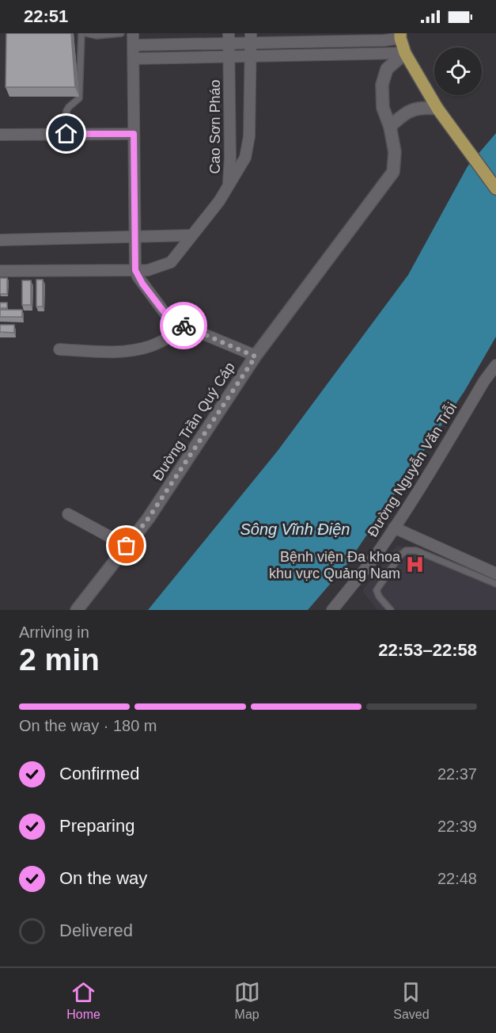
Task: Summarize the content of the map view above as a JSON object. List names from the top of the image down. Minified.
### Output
{"streets":{"main road":["Đường Trần Quý Cáp"],"street":["Cao Sơn Pháo","Đường Nguyễn Văn Trỗi"]},"water":["Sông Vĩnh Điện"],"places":{"hospital":["Bệnh viện Đa khoa khu vực Quảng Nam"]},"page":{"status":"22:51","heading":["2 min","Arriving in","22:53–22:58"],"bar":"On the way · 180 m","list":[["Confirmed","22:37"],["Preparing","22:39"],["On the way","22:48"],"Delivered"],"tabs":["Home","Map","Saved"]}}
